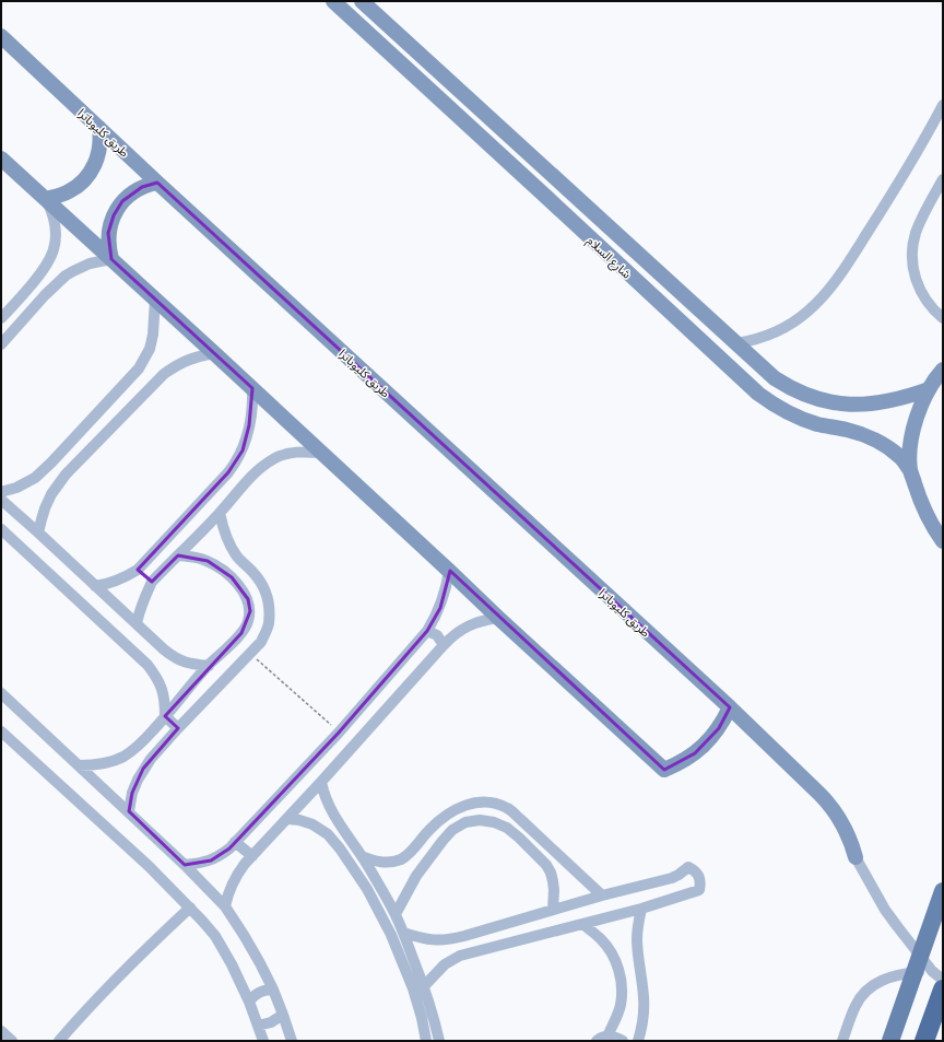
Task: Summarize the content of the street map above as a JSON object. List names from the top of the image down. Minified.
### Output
{"streets":{"main road":["طريق كليوباترا","شارع السلام"]}}
